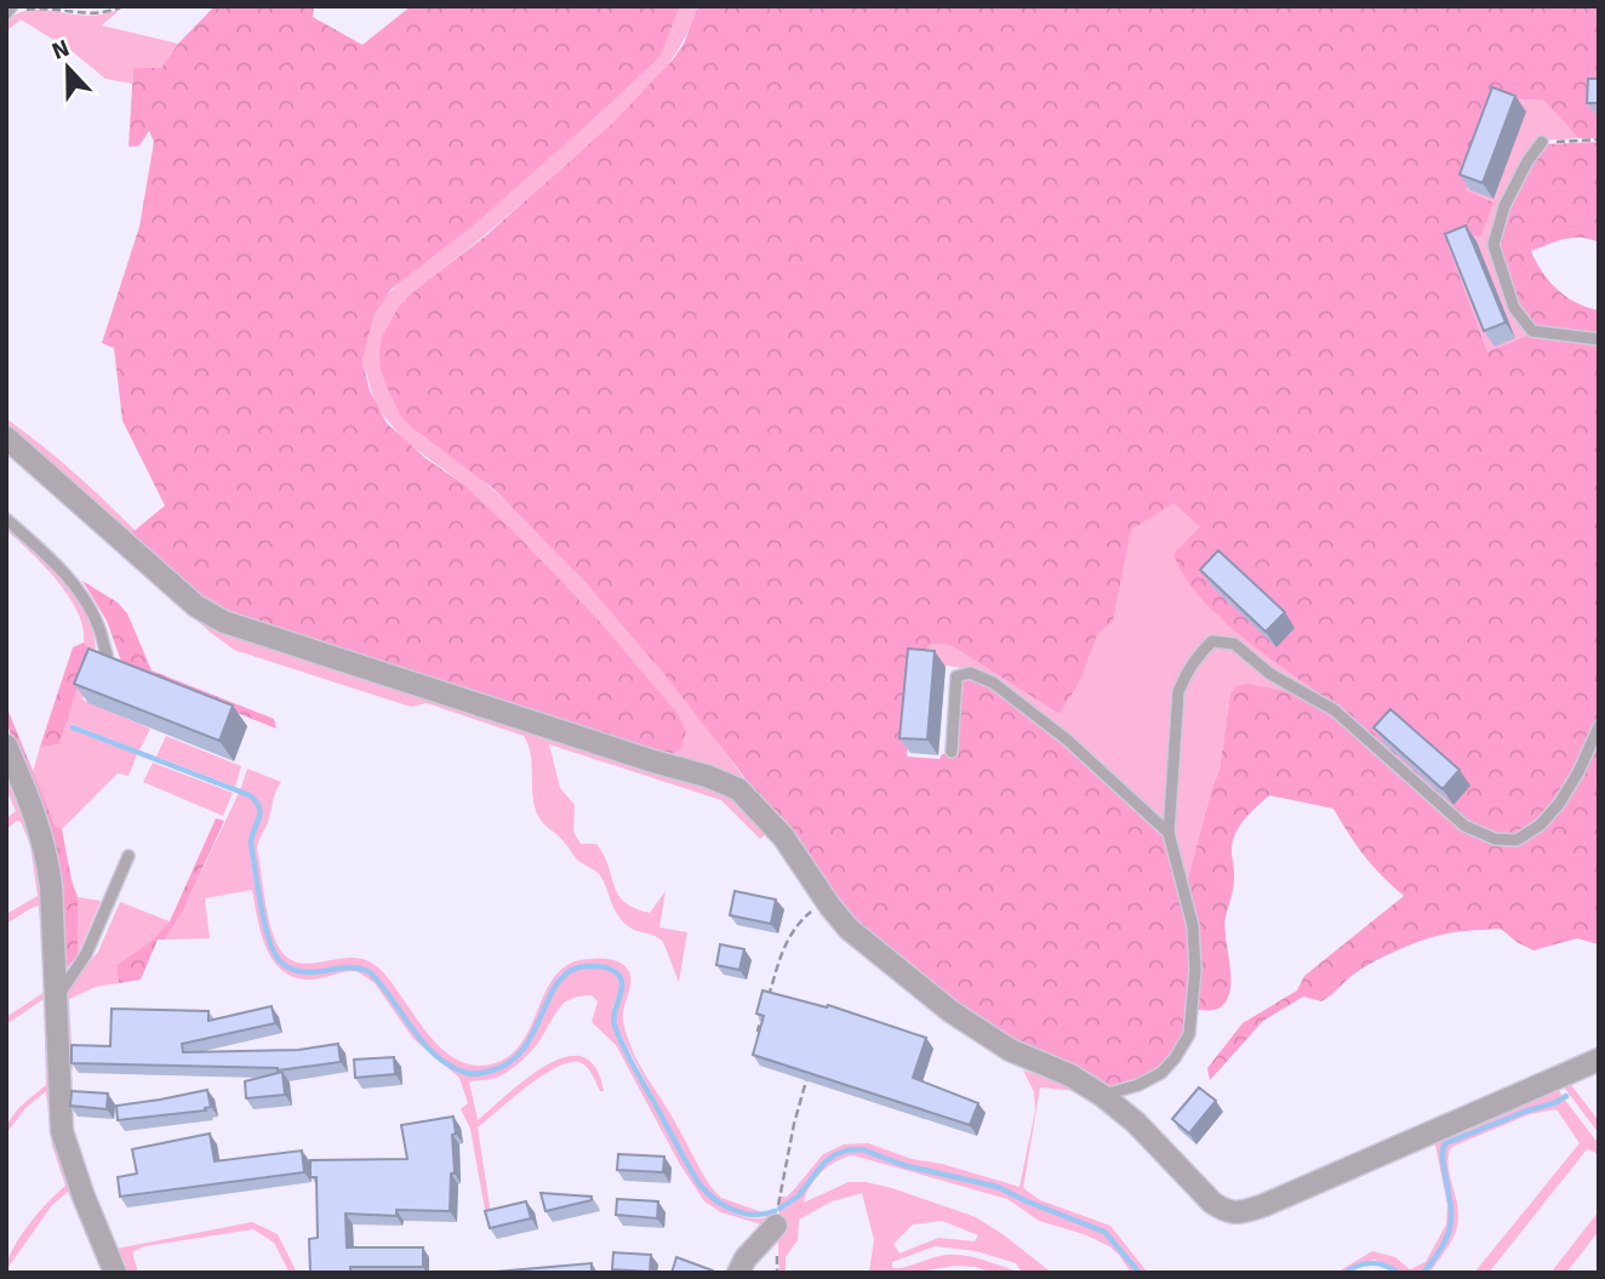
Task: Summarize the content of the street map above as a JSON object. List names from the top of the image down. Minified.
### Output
{"north":"top"}
